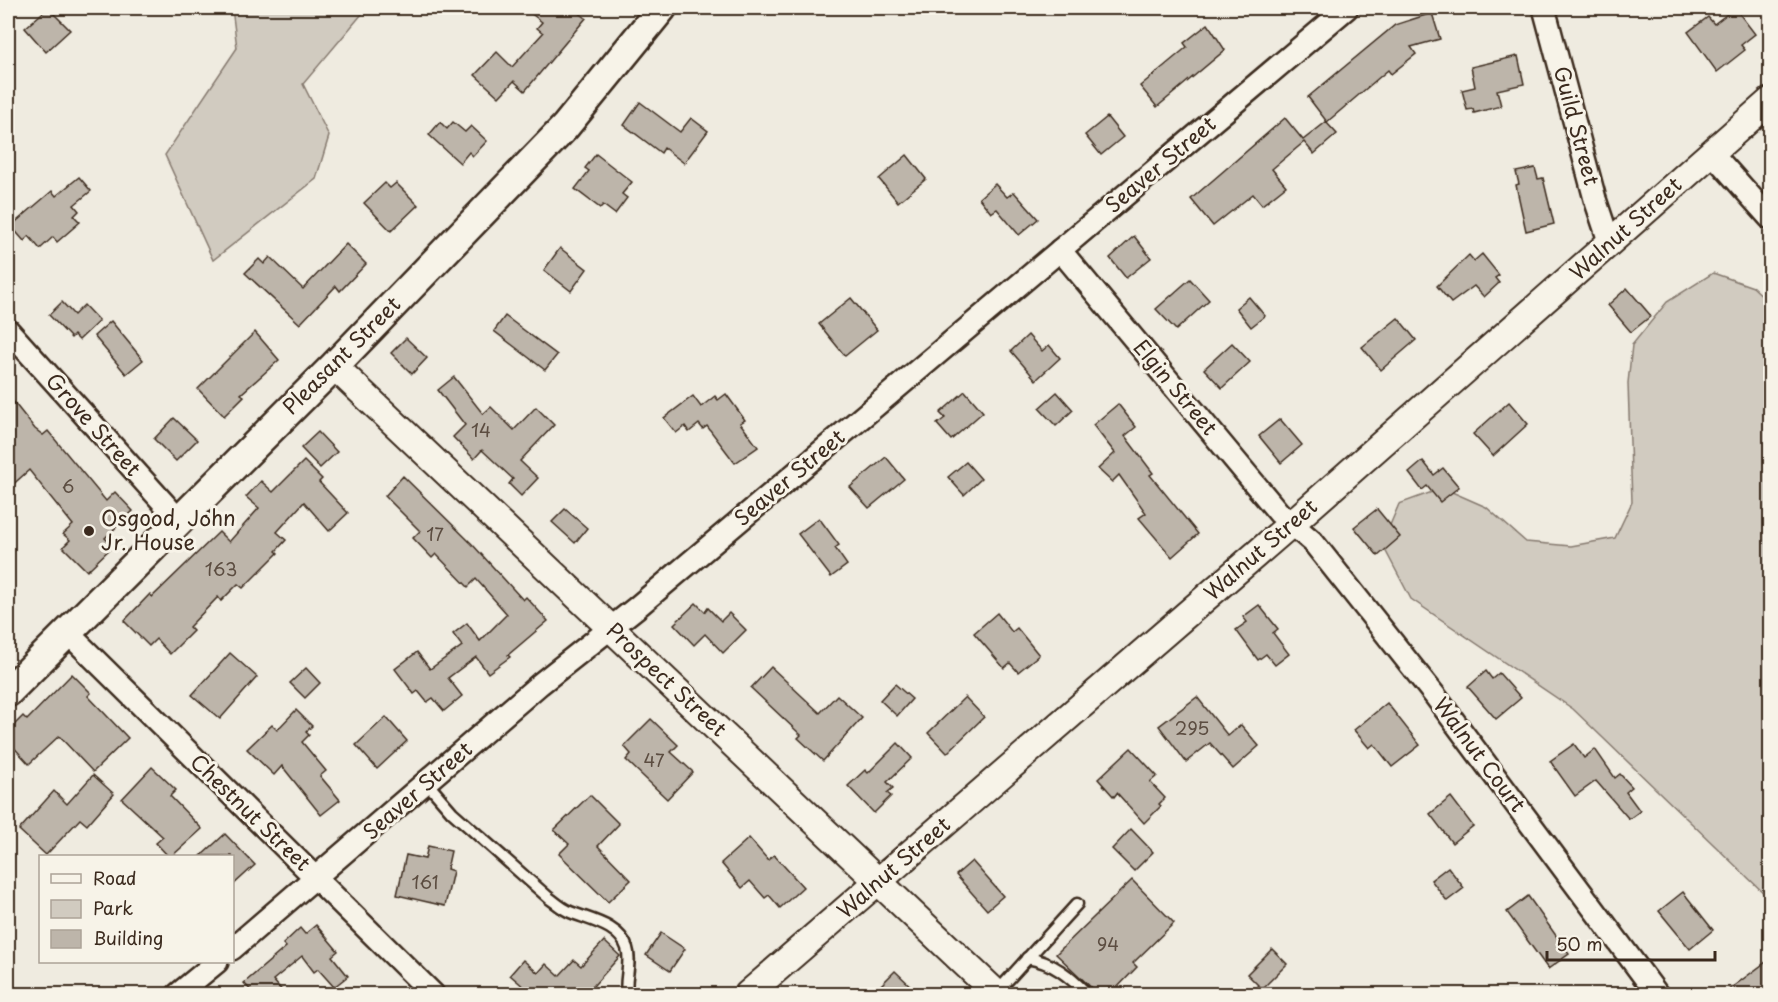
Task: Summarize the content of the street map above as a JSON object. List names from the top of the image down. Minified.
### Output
{"streets":{"main road":["Pleasant Street"],"street":["Guild Street","Seaver Street","Walnut Street","Elgin Street","Grove Street","Prospect Street","Walnut Court","Chestnut Street"]},"crossings":[["Guild Street","Walnut Street"],["Seaver Street","Elgin Street"],["Seaver Street","Prospect Street"],["Seaver Street","Chestnut Street"],["Walnut Street","Elgin Street"],["Walnut Street","Prospect Street"],["Walnut Street","Walnut Court"],["Pleasant Street","Grove Street"],["Pleasant Street","Prospect Street"],["Pleasant Street","Chestnut Street"],["Elgin Street","Walnut Court"]],"places":["Osgood, John Jr. House"],"house_numbers":["14","6","17","163","295","47","161","94"],"legend":["Road","Park","Building"],"scale_bar":"50 m"}
